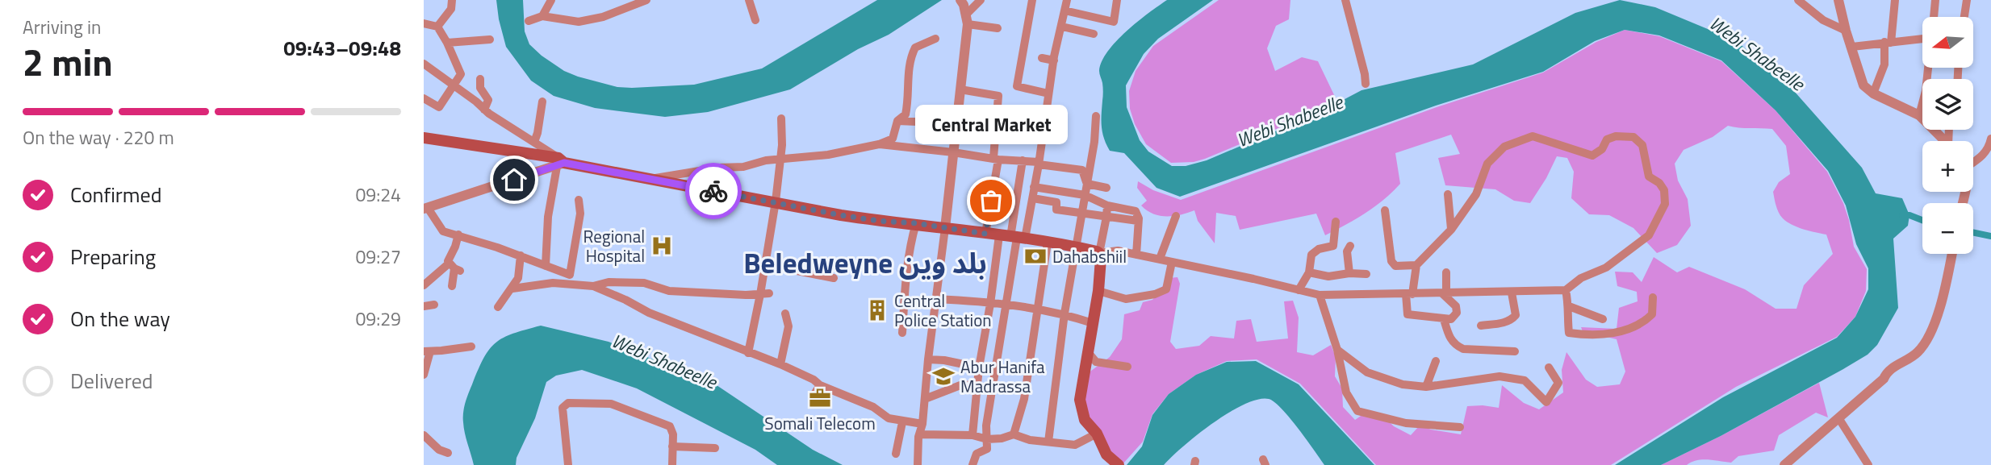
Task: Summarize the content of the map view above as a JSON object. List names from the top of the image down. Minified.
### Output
{"districts":["Beledweyne بلد وين"],"water":["Webi Shabeelle"],"places":{"other":["Central Market"],"hospital":["Regional Hospital"],"bank":["Dahabshiil"],"building":["Central Police Station"],"school or university":["Abur Hanifa Madrassa"],"office":["Somali Telecom"]},"north":"left","page":{"heading":["2 min","Arriving in","09:43–09:48"],"map_buttons":["+","−"],"bar":"On the way · 220 m","bubble":"Central Market","list":[["Confirmed","09:24"],["Preparing","09:27"],["On the way","09:29"],"Delivered"]}}
